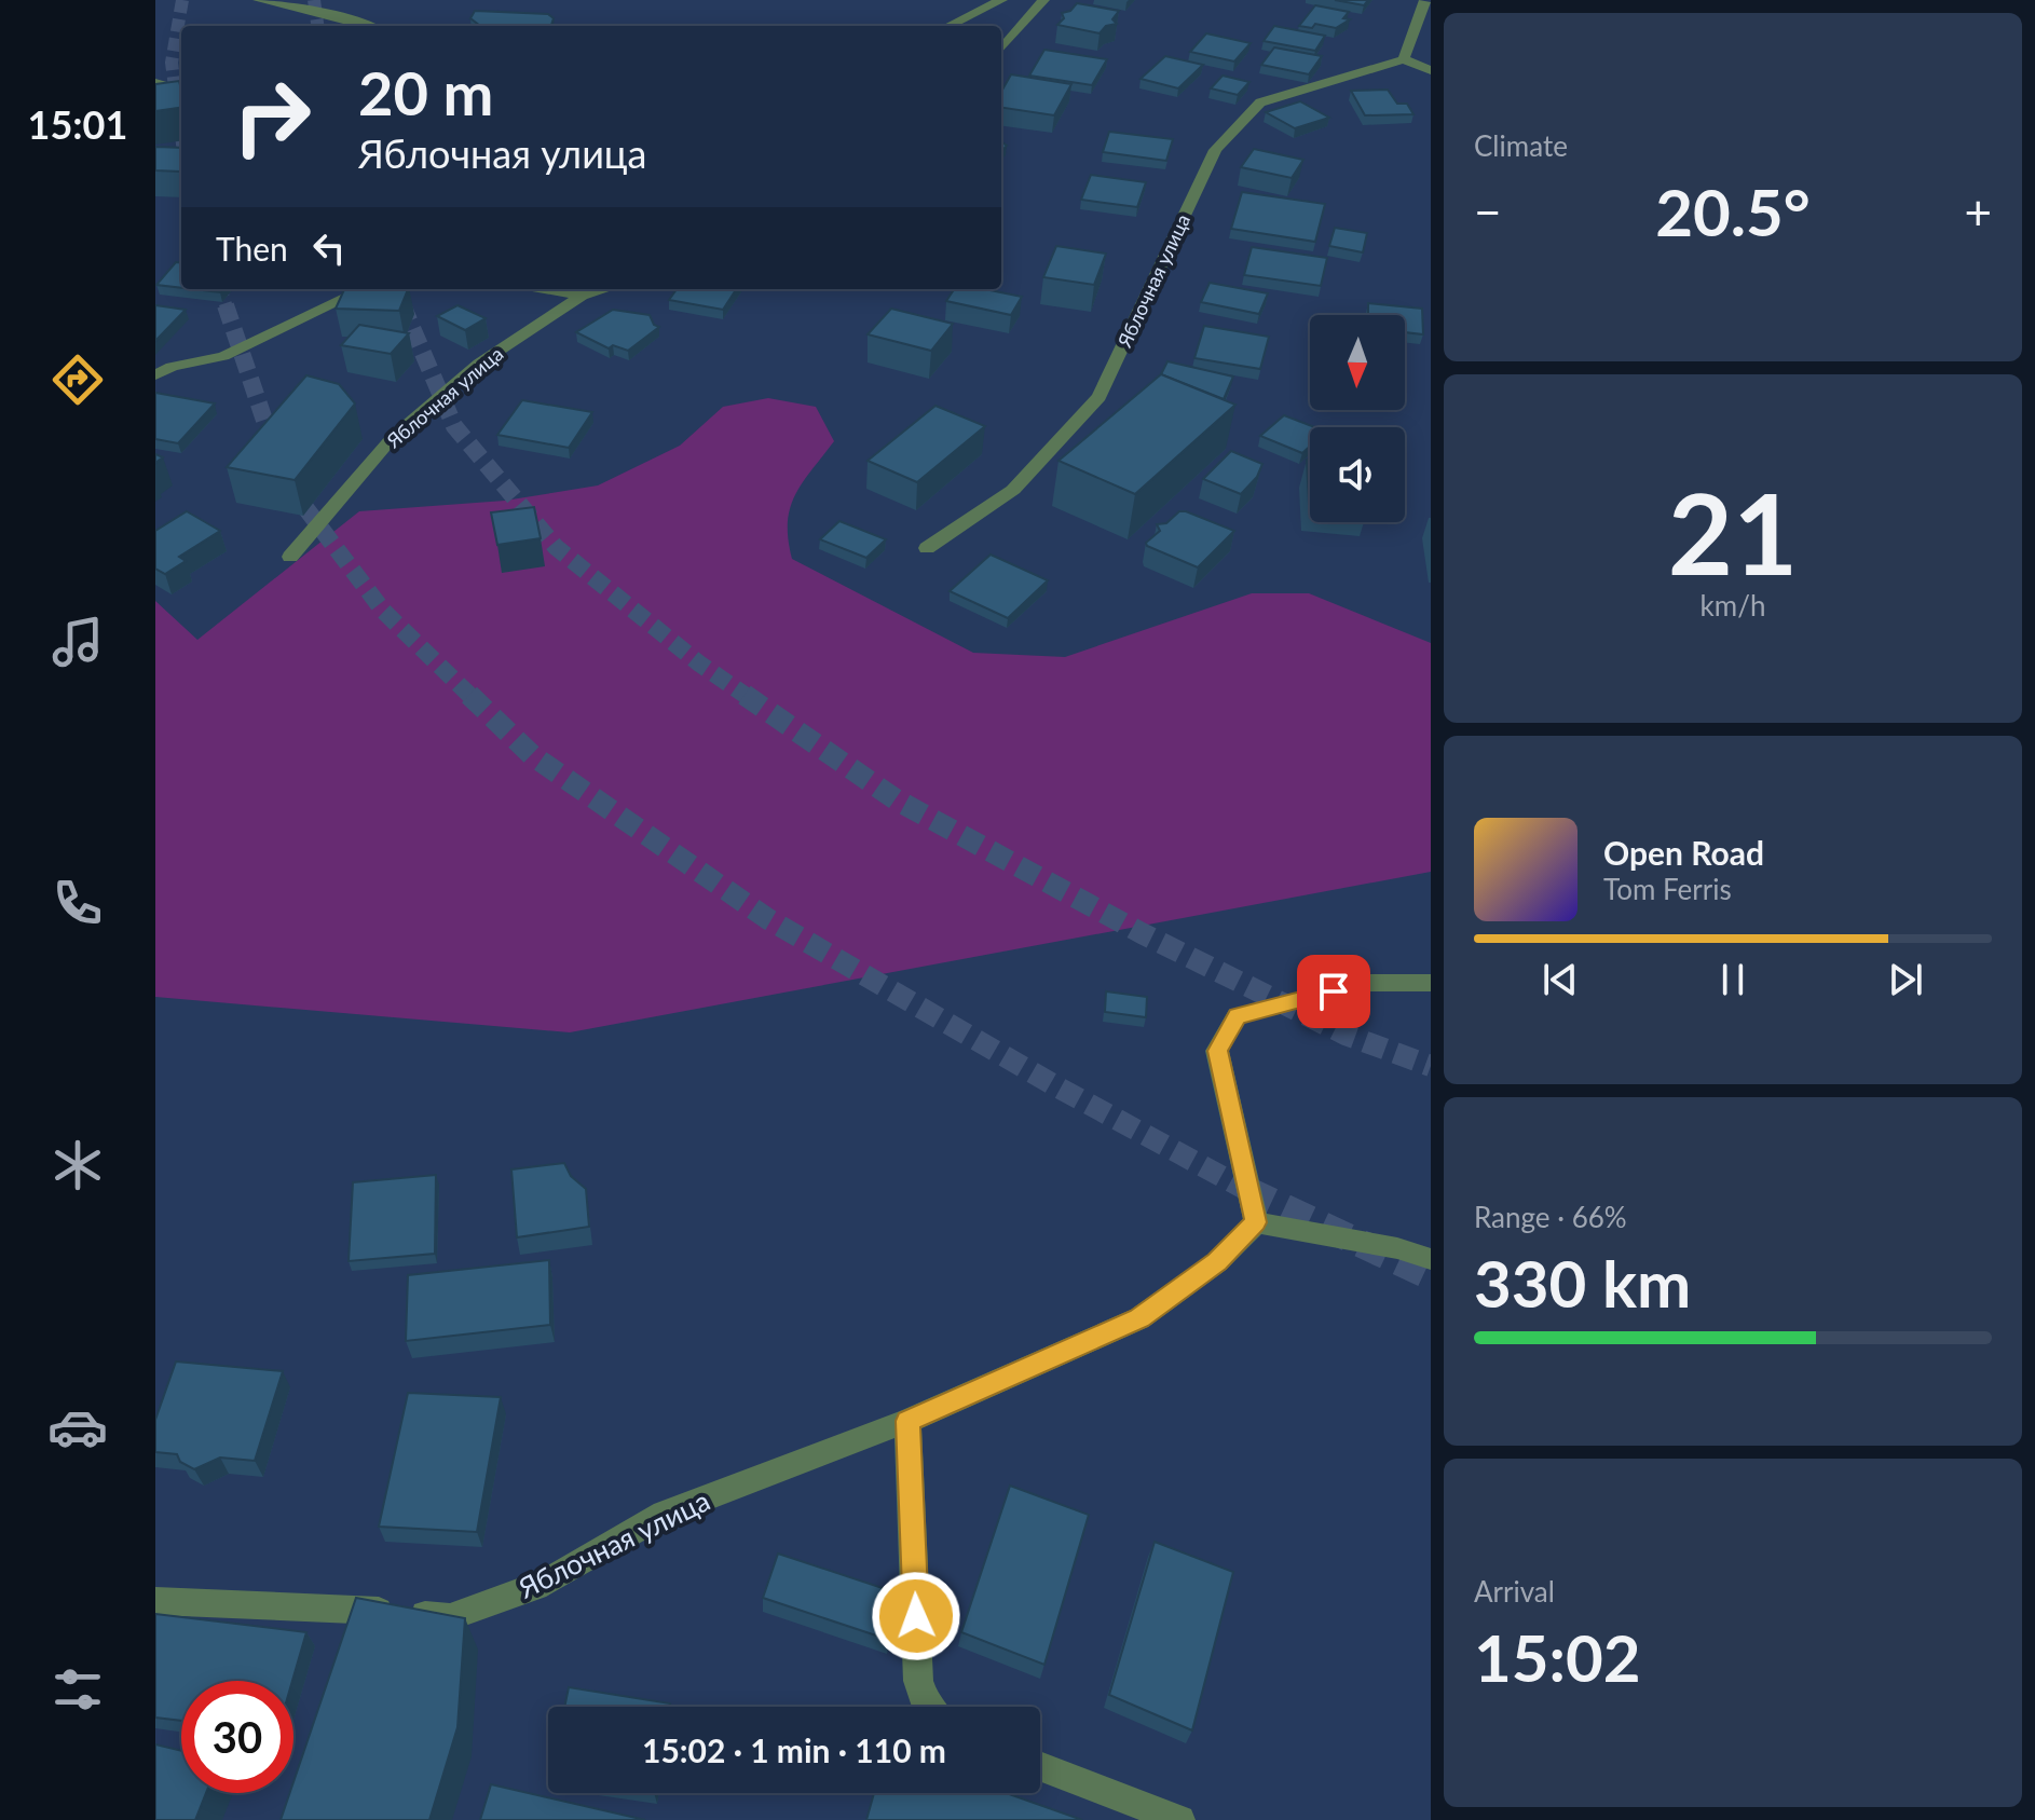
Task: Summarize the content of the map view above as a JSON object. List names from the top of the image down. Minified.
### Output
{"streets":{"street":["Яблочная улица"]},"north":"bottom","page":{"tabs":"15:01","tile":["Climate",["21","km/h"],["Range · 66%","330 km"],["Arrival","15:02"]],"turn":["20 m","Яблочная улица"],"heat":["−","20.5°","+"],"then":"Then","song":["Open Road","Tom Ferris"],"limit":"30","trip":"15:02 · 1 min · 110 m"}}
